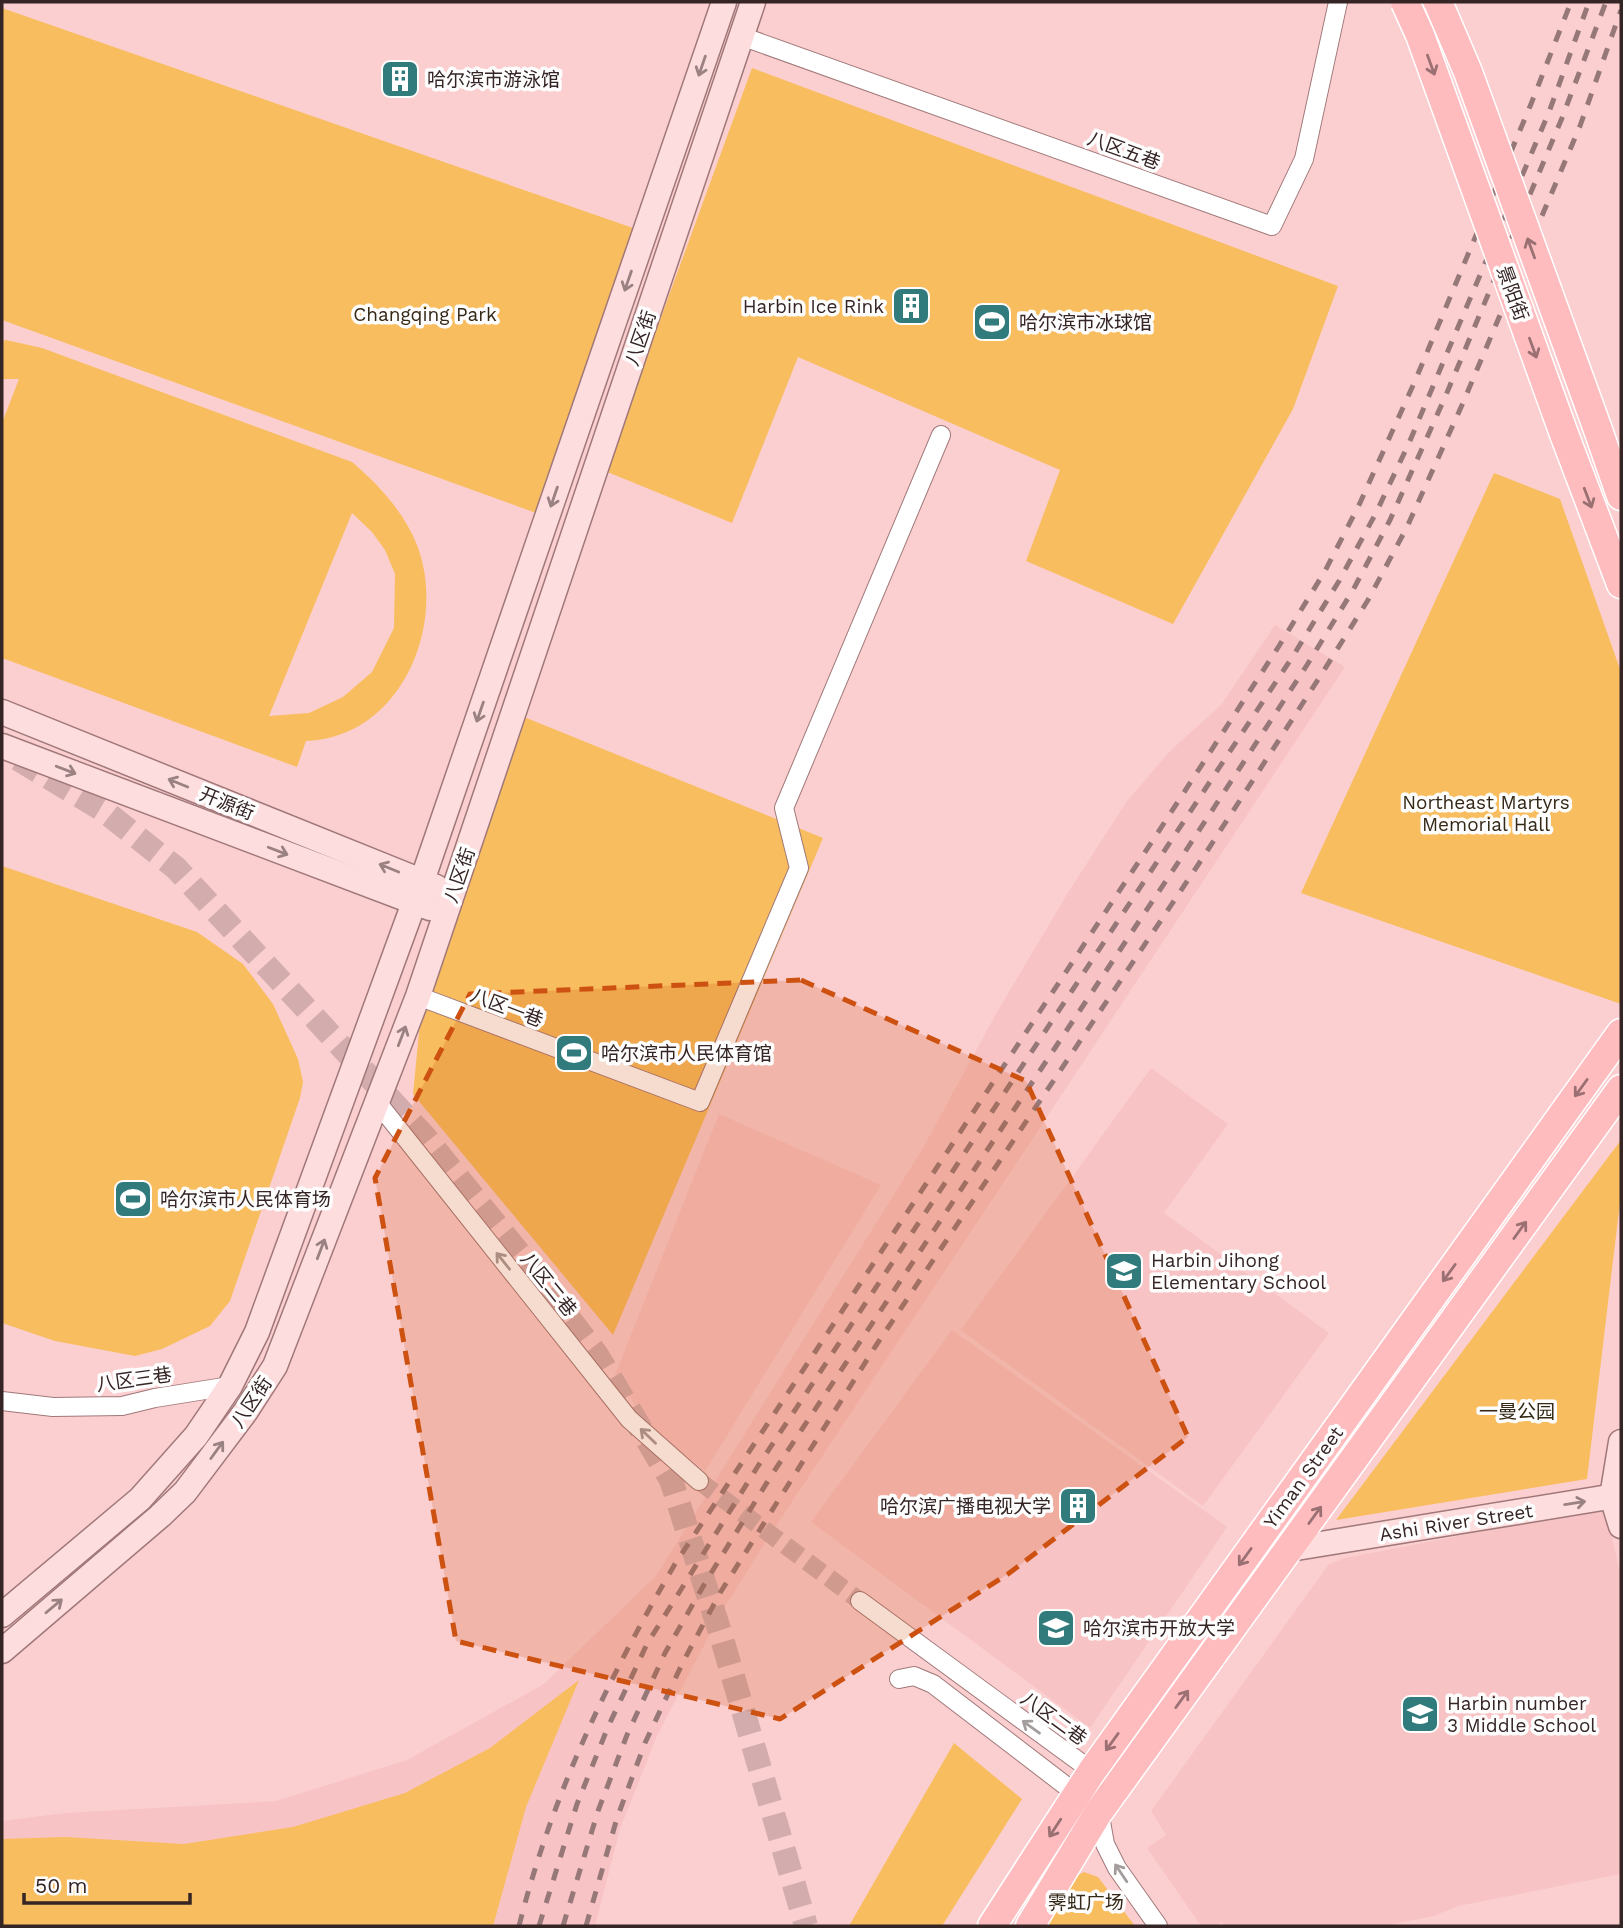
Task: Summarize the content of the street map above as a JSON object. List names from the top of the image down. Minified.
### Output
{"streets":{"main road":["景阳街","八区街","开源街","Yiman Street","Ashi River Street"],"street":["八区五巷","八区一巷","八区二巷","八区三巷"]},"crossings":[["八区五巷","八区街"],["八区街","开源街"],["八区街","八区一巷"],["八区街","八区二巷"],["八区街","八区三巷"],["八区二巷","Yiman Street"],["Yiman Street","Ashi River Street"]],"one_way":["八区二巷","Ashi River Street"],"parks":["Changqing Park","Northeast Martyrs Memorial Hall","一曼公园","霁虹广场"],"places":{"building":["哈尔滨市游泳馆","Harbin Ice Rink","哈尔滨广播电视大学"],"sports":["哈尔滨市冰球馆","哈尔滨市人民体育馆","哈尔滨市人民体育场"],"school or university":["Harbin Jihong Elementary School","哈尔滨市开放大学","Harbin number 3 Middle School"]},"scale_bar":"50 m"}
